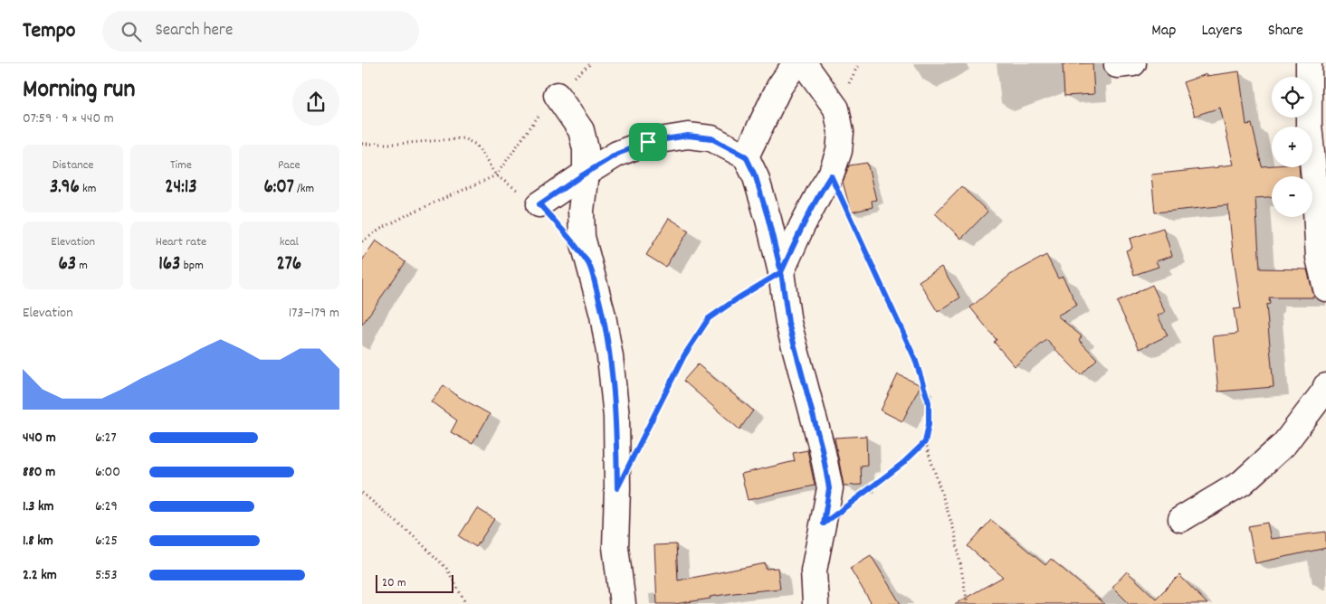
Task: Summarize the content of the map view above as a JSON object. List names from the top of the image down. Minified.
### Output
{"scale_bar":"20 m","page":{"header":"Tempo","search":"Search here","nav":["Map","Layers","Share"],"heading":["Morning run","07:59 · 9 × 440 m"],"map_buttons":["+","−"],"stats":[["Distance","3.96 km"],["Time","24:13"],["Pace","6:07 /km"],["Elevation","63 m"],["Heart rate","163 bpm"],["kcal","276"]],"chart":["Elevation","173–179 m"],"list":[{"name":"440 m","note":"6:27"},{"name":"880 m","note":"6:00"},{"name":"1.3 km","note":"6:29"},{"name":"1.8 km","note":"6:25"},{"name":"2.2 km","note":"5:53"}],"scale":"20 m"}}
